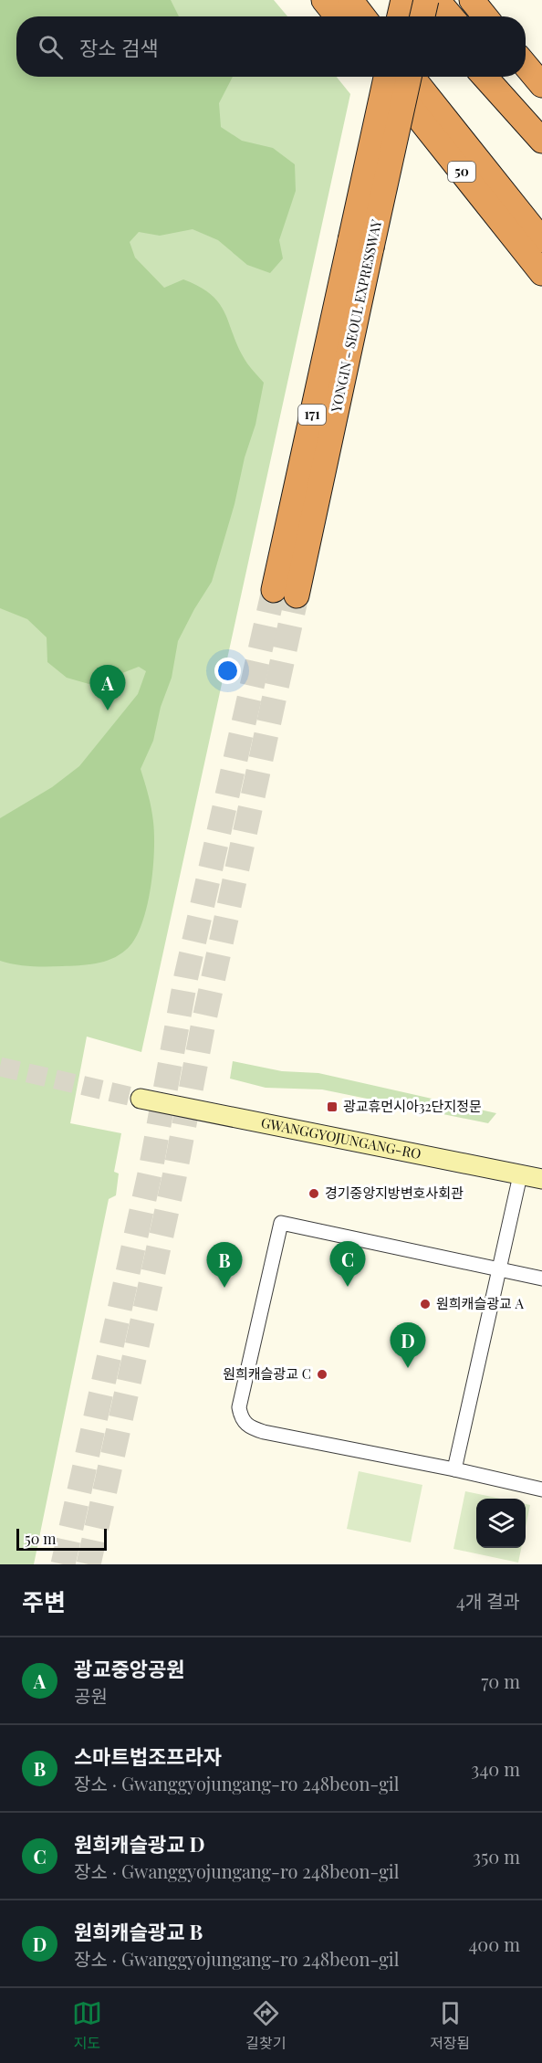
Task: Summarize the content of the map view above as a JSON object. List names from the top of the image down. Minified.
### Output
{"streets":{"highway":["50","YONGIN - SEOUL EXPRESSWAY","171"],"main road":["GWANGGYOJUNGANG-RO"]},"places":{"transit":["광교휴먼시아32단지정문"],"other":["경기중앙지방변호사회관","원희캐슬광교 A","원희캐슬광교 C"]},"scale_bar":"50 m","page":{"search":"장소 검색","pins":["A","C","B","D"],"scale":"50 m","heading":["주변","4개 결과"],"list":[{"mark":"A","name":"광교중앙공원","note":"공원","value":"70 m"},{"mark":"B","name":"스마트법조프라자","note":"장소 · Gwanggyojungang-ro 248beon-gil","value":"340 m"},{"mark":"C","name":"원희캐슬광교 D","note":"장소 · Gwanggyojungang-ro 248beon-gil","value":"350 m"},{"mark":"D","name":"원희캐슬광교 B","note":"장소 · Gwanggyojungang-ro 248beon-gil","value":"400 m"}],"nav":["지도","길찾기","저장됨"]}}
